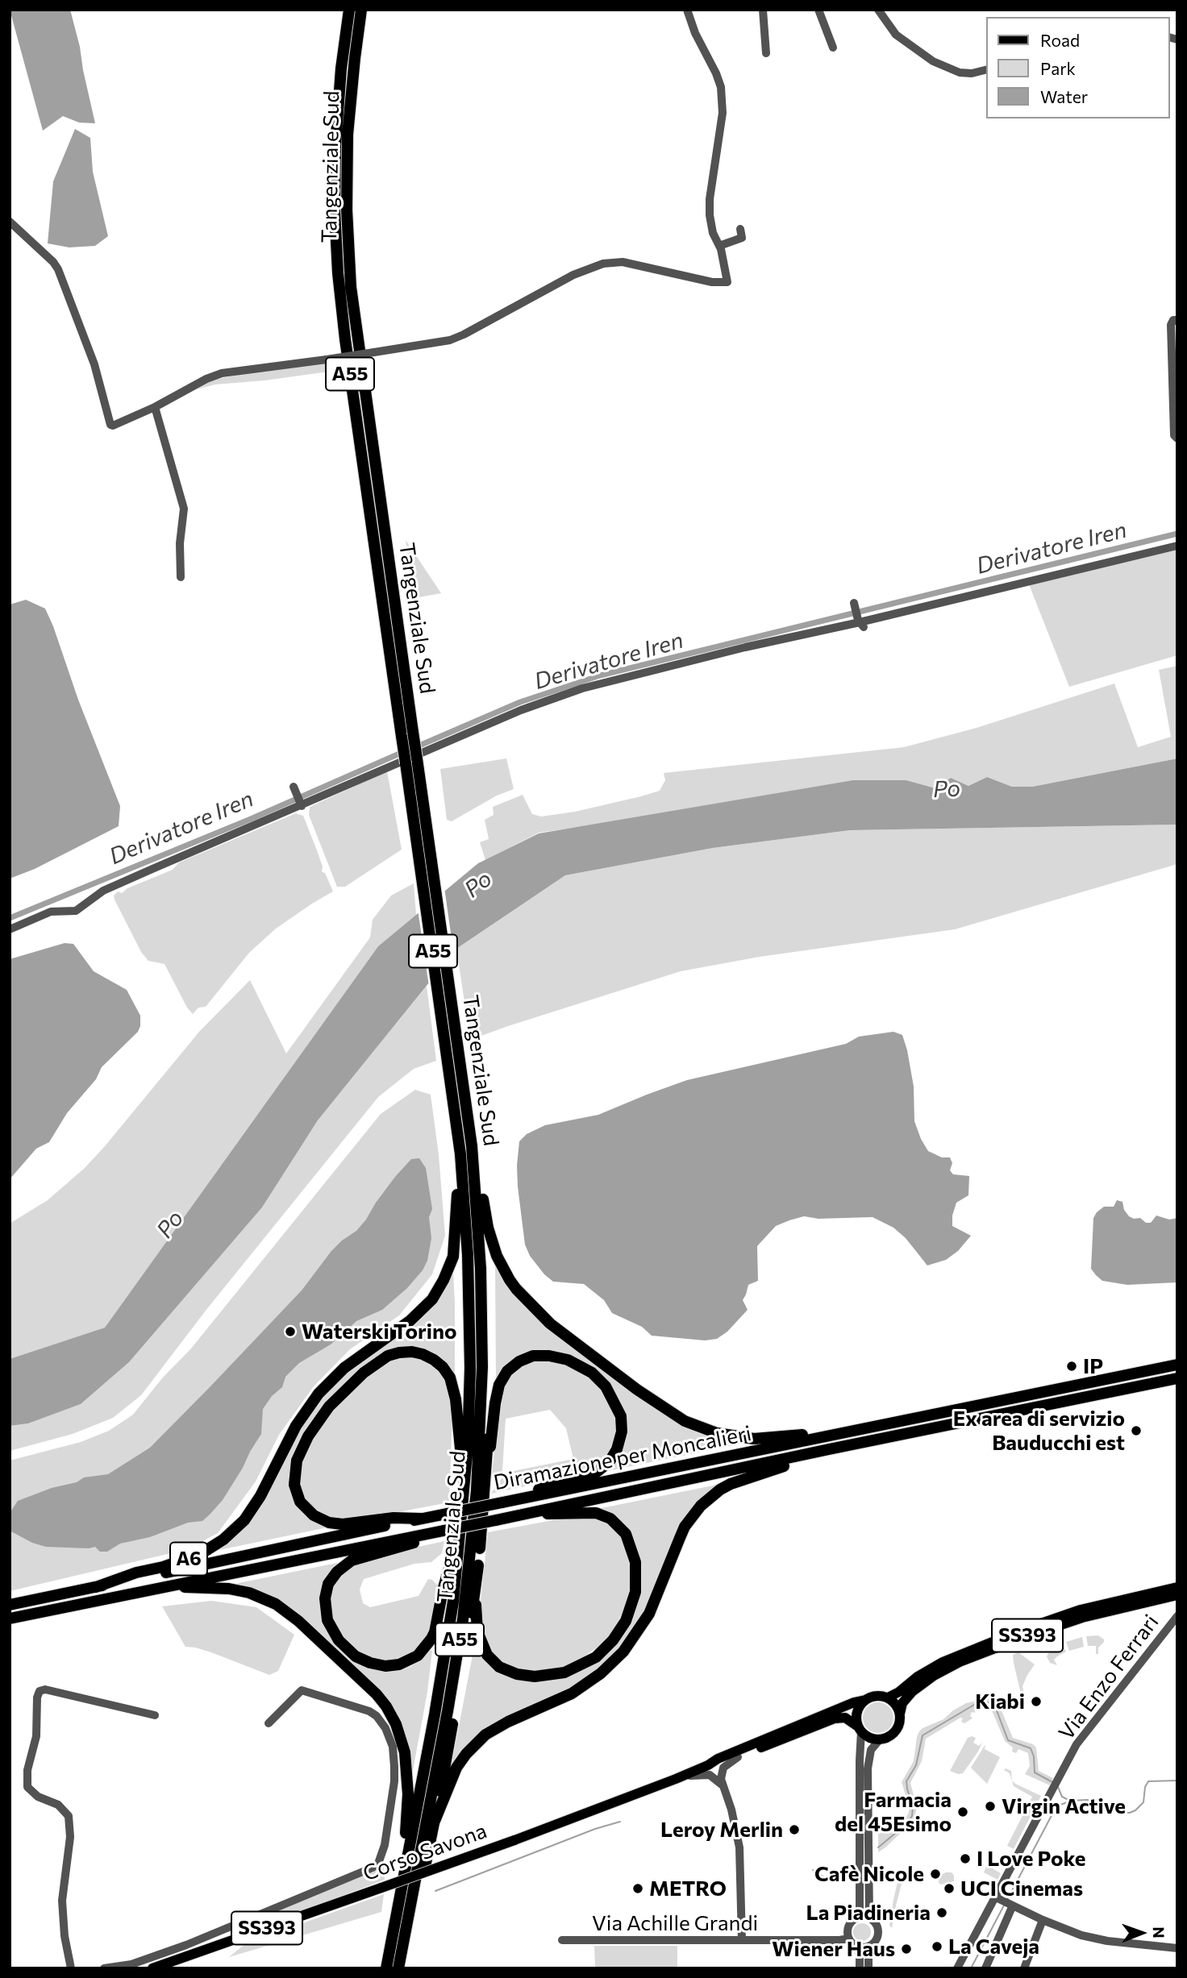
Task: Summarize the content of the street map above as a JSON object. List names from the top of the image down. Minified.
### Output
{"streets":{"highway":["Tangenziale Sud","A55","Diramazione per Moncalieri","A6"],"main road":["SS393","Corso Savona"],"street":["Via Enzo Ferrari","Via Achille Grandi"]},"crossings":[["Tangenziale Sud","A55"],["Tangenziale Sud","A6"],["Diramazione per Moncalieri","A6"],["SS393","Corso Savona"]],"water":["Derivatore Iren","Po"],"places":["Waterski Torino","IP","Ex area di servizio Bauducchi est","Kiabi","Virgin Active","Farmacia del 45Esimo","Leroy Merlin","I Love Poke","Cafè Nicole","METRO","UCI Cinemas","La Piadineria","La Caveja","Wiener Haus"],"legend":["Road","Park","Water"],"north":"right"}
